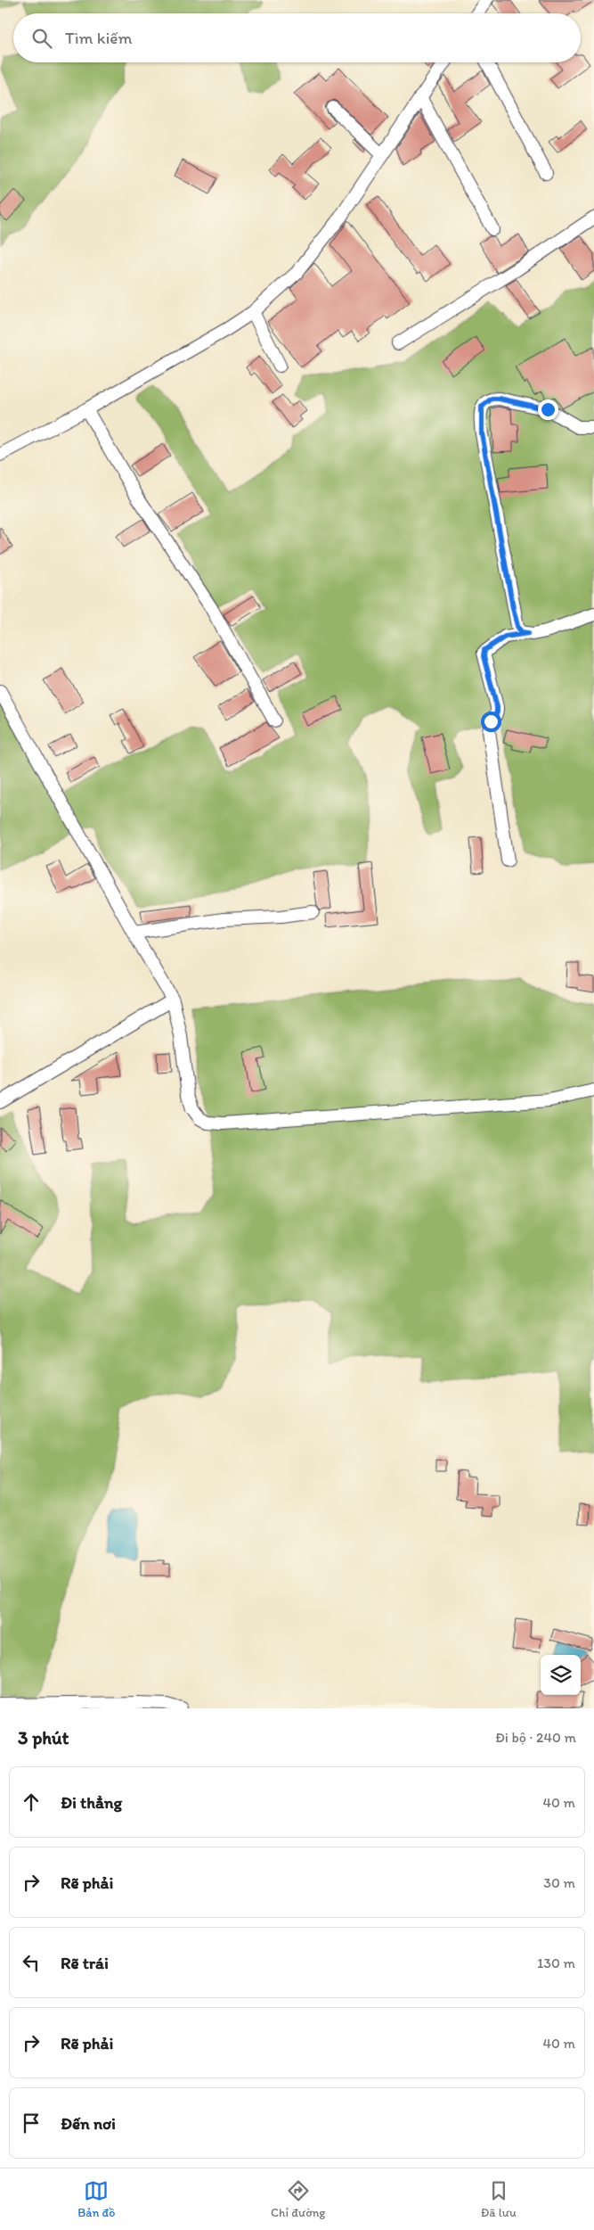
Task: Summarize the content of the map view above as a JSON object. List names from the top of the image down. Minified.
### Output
{"page":{"search":"Tìm kiếm","heading":["3 phút","Đi bộ · 240 m"],"list":[["Đi thẳng","40 m"],["Rẽ phải","30 m"],["Rẽ trái","130 m"],["Rẽ phải","40 m"],"Đến nơi"],"nav":["Bản đồ","Chỉ đường","Đã lưu"]}}
